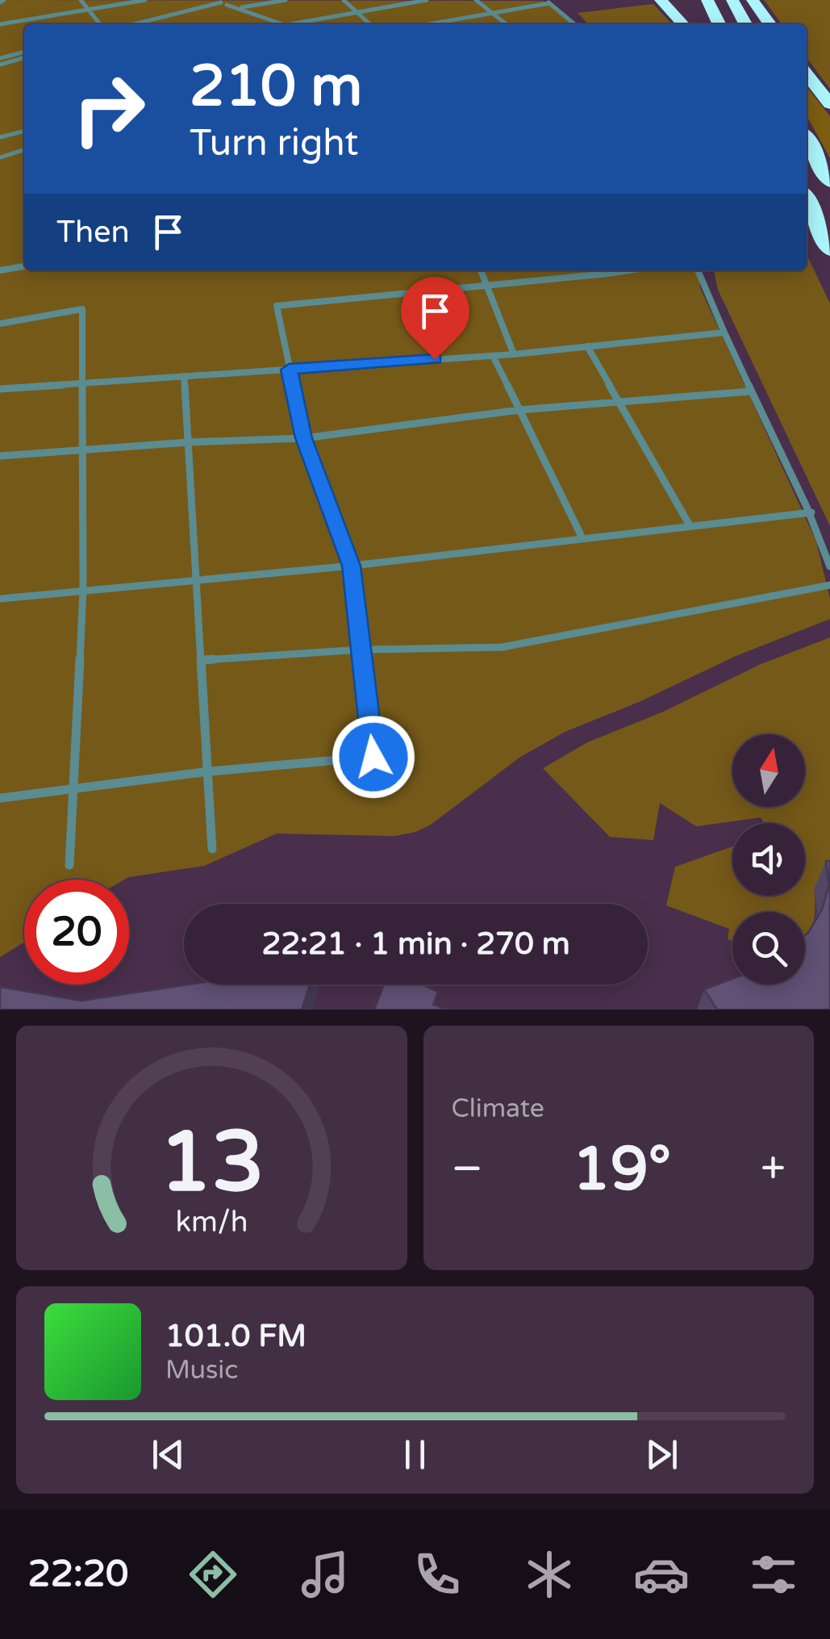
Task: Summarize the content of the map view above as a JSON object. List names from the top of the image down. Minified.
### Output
{"north":"top","page":{"turn":["210 m","Turn right"],"then":"Then","limit":"20","trip":"22:21 · 1 min · 270 m","tile":"Climate","heat":["−","19°","+"],"song":["101.0 FM","Music"],"tabs":"22:20","gauge":["13","km/h"]}}
